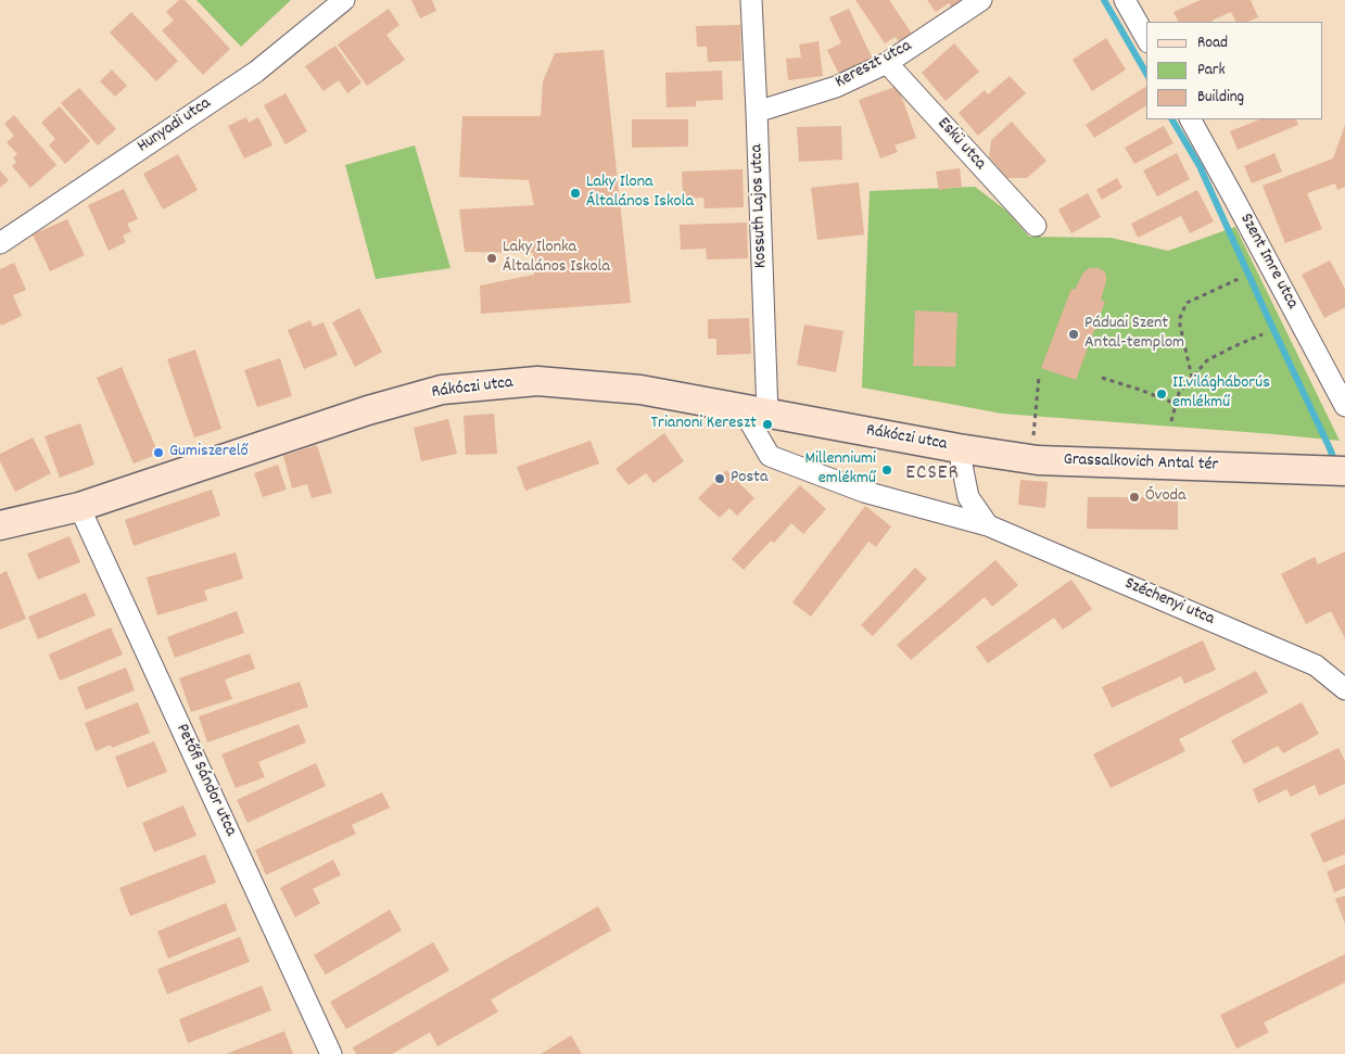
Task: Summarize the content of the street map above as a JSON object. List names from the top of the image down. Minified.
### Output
{"streets":{"main road":["Rákóczi utca","Grassalkovich Antal tér"],"street":["Kereszt utca","Hunyadi utca","Eskü utca","Kossuth Lajos utca","Szent Imre utca","Széchenyi utca","Petőfi Sándor utca"]},"crossings":[["Kereszt utca","Eskü utca"],["Kereszt utca","Kossuth Lajos utca"],["Kossuth Lajos utca","Rákóczi utca"],["Kossuth Lajos utca","Széchenyi utca"],["Rákóczi utca","Grassalkovich Antal tér"],["Rákóczi utca","Széchenyi utca"],["Rákóczi utca","Petőfi Sándor utca"]],"districts":["ECSER"],"places":["Laky Ilona Általános Iskola","Laky Ilonka Általános Iskola","Páduai Szent Antal-templom","II.világháborús emlékmű","Trianoni Kereszt","Gumiszerelő","Millenniumi emlékmű","Posta","Óvoda"],"legend":["Road","Park","Building"]}
